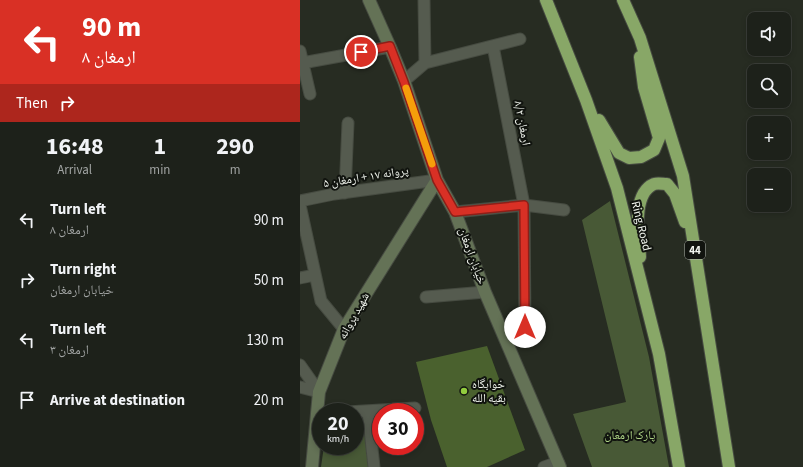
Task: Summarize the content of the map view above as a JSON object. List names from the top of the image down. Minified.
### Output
{"streets":{"highway":["Ring Road","44"],"street":["ارمغان ۸/۲","پروانه ۱۷ + ارمغان ۵","خیابان ارمغان","شهید پروانه"]},"crossings":[["پروانه ۱۷ + ارمغان ۵","خیابان ارمغان"],["پروانه ۱۷ + ارمغان ۵","شهید پروانه"],["خیابان ارمغان","شهید پروانه"]],"parks":["پارک ارمغان"],"places":["خوابگاه بقیه الله"],"page":{"turn":["90 m","ارمغان ۸"],"map_buttons":["+","−"],"then":"Then","eta":["16:48","Arrival","1","min","290","m"],"list":[{"name":"Turn left","note":"ارمغان ۸","value":"90 m"},{"name":"Turn right","note":"خیابان ارمغان","value":"50 m"},{"name":"Turn left","note":"ارمغان ۳","value":"130 m"},{"name":"Arrive at destination","value":"20 m"}],"speed":"20 km/h","limit":"30"}}
